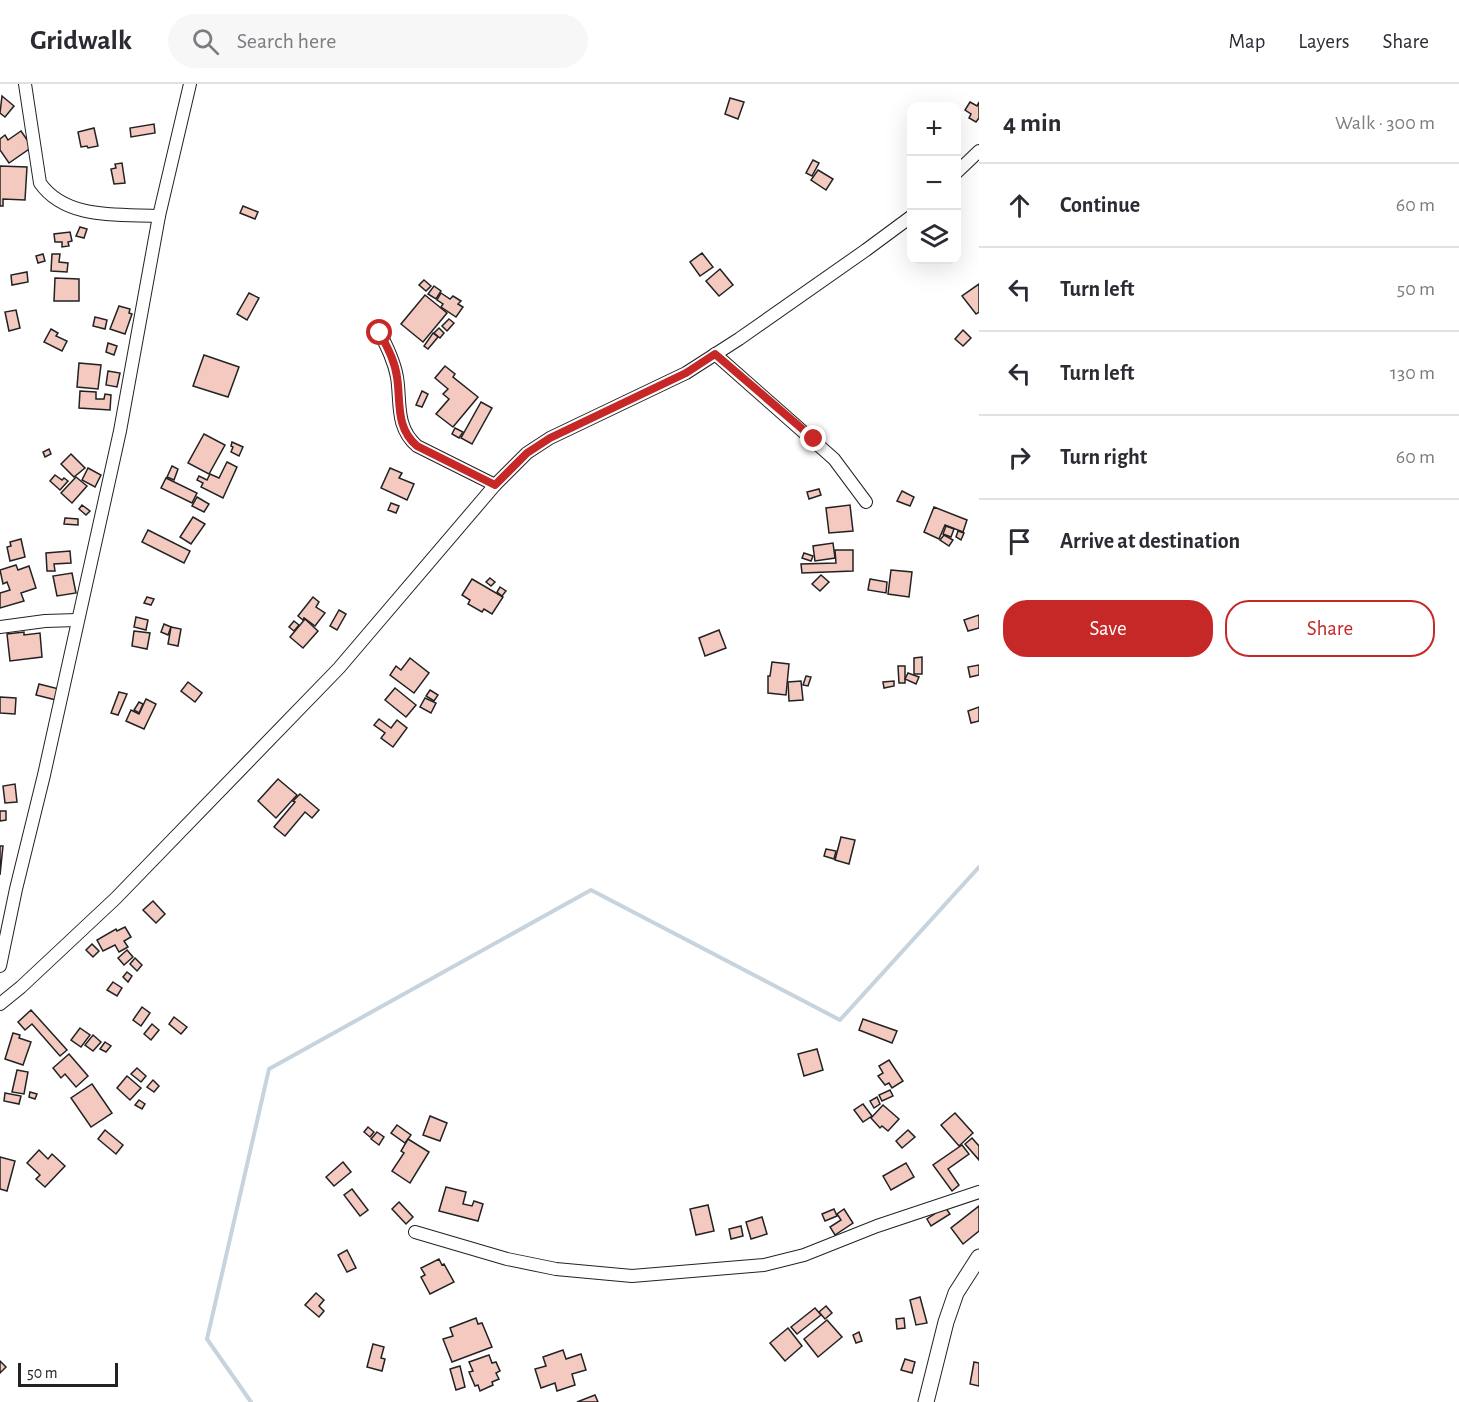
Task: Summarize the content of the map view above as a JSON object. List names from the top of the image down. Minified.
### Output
{"scale_bar":"50 m","page":{"header":"Gridwalk","search":"Search here","nav":["Map","Layers","Share"],"heading":["4 min","Walk · 300 m"],"map_buttons":["+","−"],"list":[["Continue","60 m"],["Turn left","50 m"],["Turn left","130 m"],["Turn right","60 m"],"Arrive at destination"],"buttons":["Save","Share"],"scale":"50 m"}}
